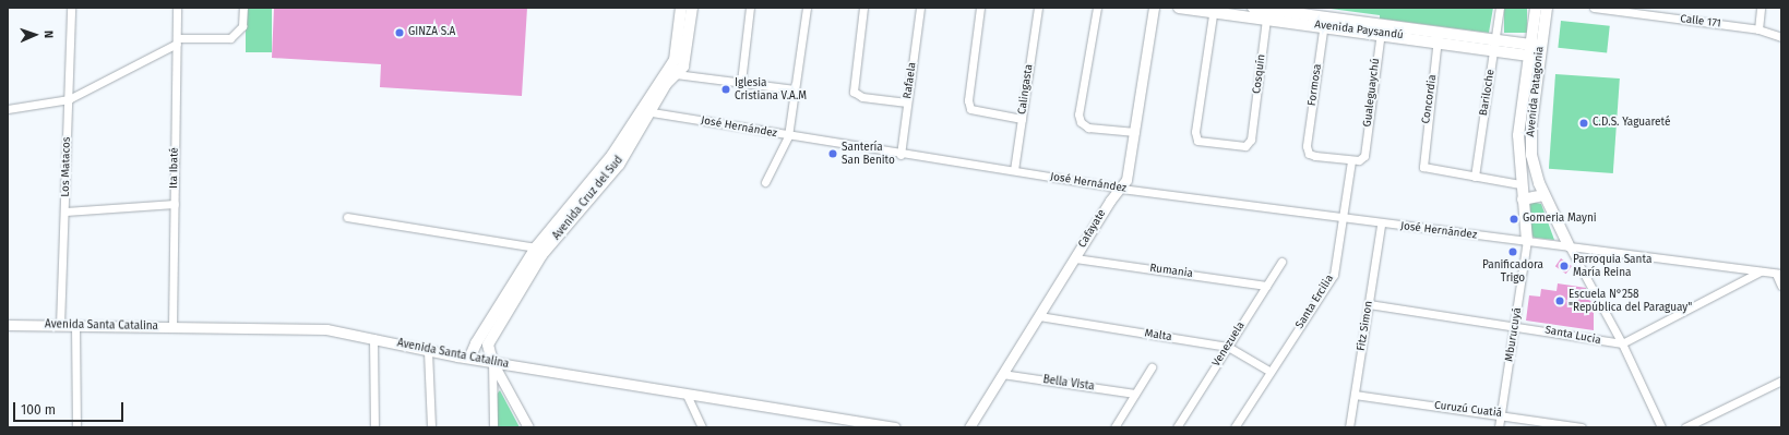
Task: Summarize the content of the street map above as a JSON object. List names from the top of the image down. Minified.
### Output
{"streets":{"main road":["Avenida Paysandú","Avenida Patagonia","Avenida Cruz del Sud"],"street":["Calle 171","Cosquín","Rafaela","Formosa","Calingasta","Gualeguaychú","Bariloche","Concordia","José Hernández","Los Matacos","Ita Ibaté","Cafayate","Rumania","Santa Ercilia","Avenida Santa Catalina","Fitz Simon","Mburucuyá","Malta","Santa Lucia","Venezuela","Bella Vista","Curuzú Cuatiá"]},"crossings":[["Avenida Paysandú","Cosquín"],["Avenida Paysandú","Formosa"],["Avenida Paysandú","Avenida Patagonia"],["Avenida Paysandú","Gualeguaychú"],["Avenida Paysandú","Bariloche"],["Avenida Paysandú","Concordia"],["Rafaela","José Hernández"],["Formosa","Gualeguaychú"],["Formosa","Santa Ercilia"],["Calingasta","José Hernández"],["Avenida Patagonia","José Hernández"],["Avenida Patagonia","Mburucuyá"],["Gualeguaychú","Santa Ercilia"],["Bariloche","Concordia"],["José Hernández","Avenida Cruz del Sud"],["José Hernández","Cafayate"],["José Hernández","Santa Ercilia"],["José Hernández","Fitz Simon"],["José Hernández","Mburucuyá"],["Los Matacos","Avenida Santa Catalina"],["Ita Ibaté","Avenida Santa Catalina"],["Avenida Cruz del Sud","Avenida Santa Catalina"],["Cafayate","Rumania"],["Cafayate","Malta"],["Cafayate","Bella Vista"],["Rumania","Venezuela"],["Santa Ercilia","Malta"],["Fitz Simon","Santa Lucia"],["Fitz Simon","Curuzú Cuatiá"],["Mburucuyá","Santa Lucia"],["Mburucuyá","Curuzú Cuatiá"],["Malta","Venezuela"]],"places":["GINZA S.A","Iglesia Cristiana V.A.M","C.D.S. Yaguareté","Santería San Benito","Gomeria Mayni","Panificadora Trigo","Parroquia Santa María Reina","Escuela N°258 \"República del Paraguay\""],"scale_bar":"100 m","north":"right"}
